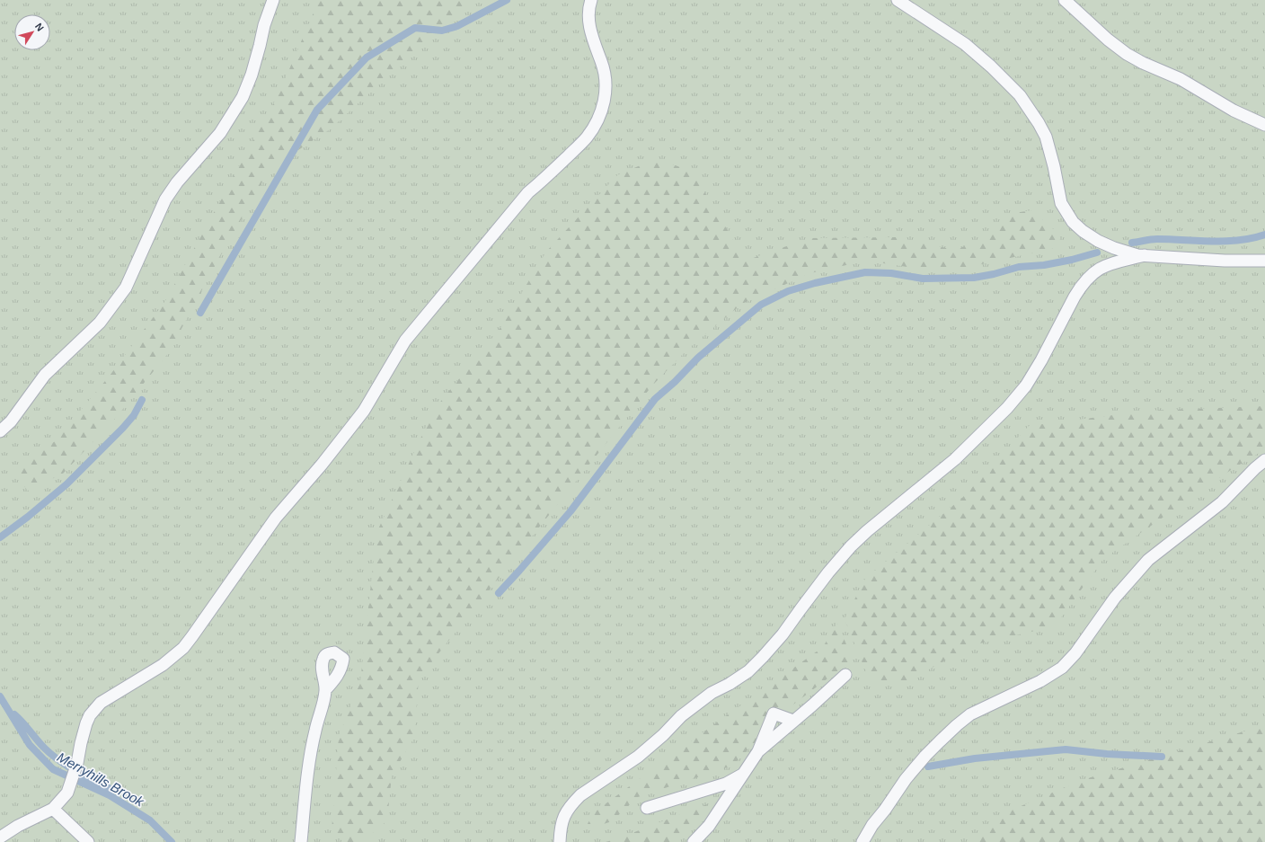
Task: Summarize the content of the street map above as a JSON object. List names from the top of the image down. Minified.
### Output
{"water":["Merryhills Brook"],"north":"top right"}
